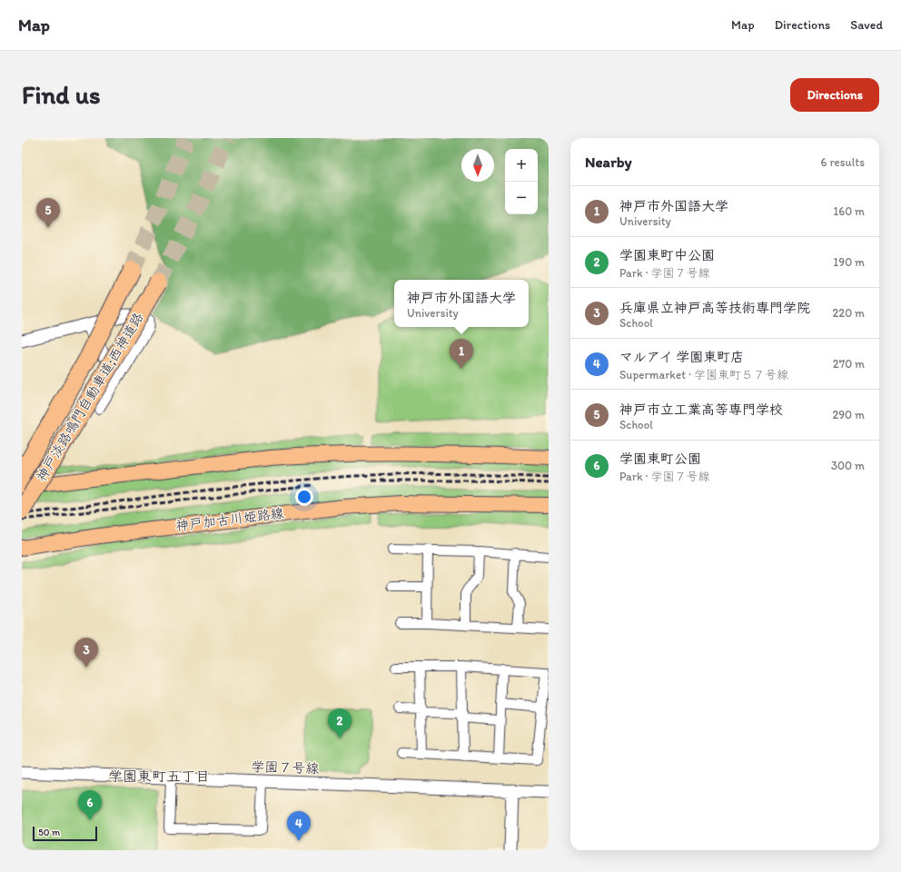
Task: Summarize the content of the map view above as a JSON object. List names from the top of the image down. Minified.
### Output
{"streets":{"highway":["神戸淡路鳴門自動車道;西神道路"],"main road":["神戸加古川姫路線"],"street":["学園７号線"]},"districts":["学園東町五丁目"],"scale_bar":"50 m","north":"bottom","page":{"header":"Map","nav":["Map","Directions","Saved"],"buttons":"Directions","title":"Find us","heading":["Nearby","6 results"],"map_buttons":["+","−"],"list":[{"mark":"1","name":"神戸市外国語大学","note":"University","value":"160 m"},{"mark":"2","name":"学園東町中公園","note":"Park · 学園７号線","value":"190 m"},{"mark":"3","name":"兵庫県立神戸高等技術専門学院","note":"School","value":"220 m"},{"mark":"4","name":"マルアイ 学園東町店","note":"Supermarket · 学園東町５７号線","value":"270 m"},{"mark":"5","name":"神戸市立工業高等専門学校","note":"School","value":"290 m"},{"mark":"6","name":"学園東町公園","note":"Park · 学園７号線","value":"300 m"}],"pins":["5","1","3","2","6","4"],"popup":["神戸市外国語大学","University"],"scale":"50 m"}}
